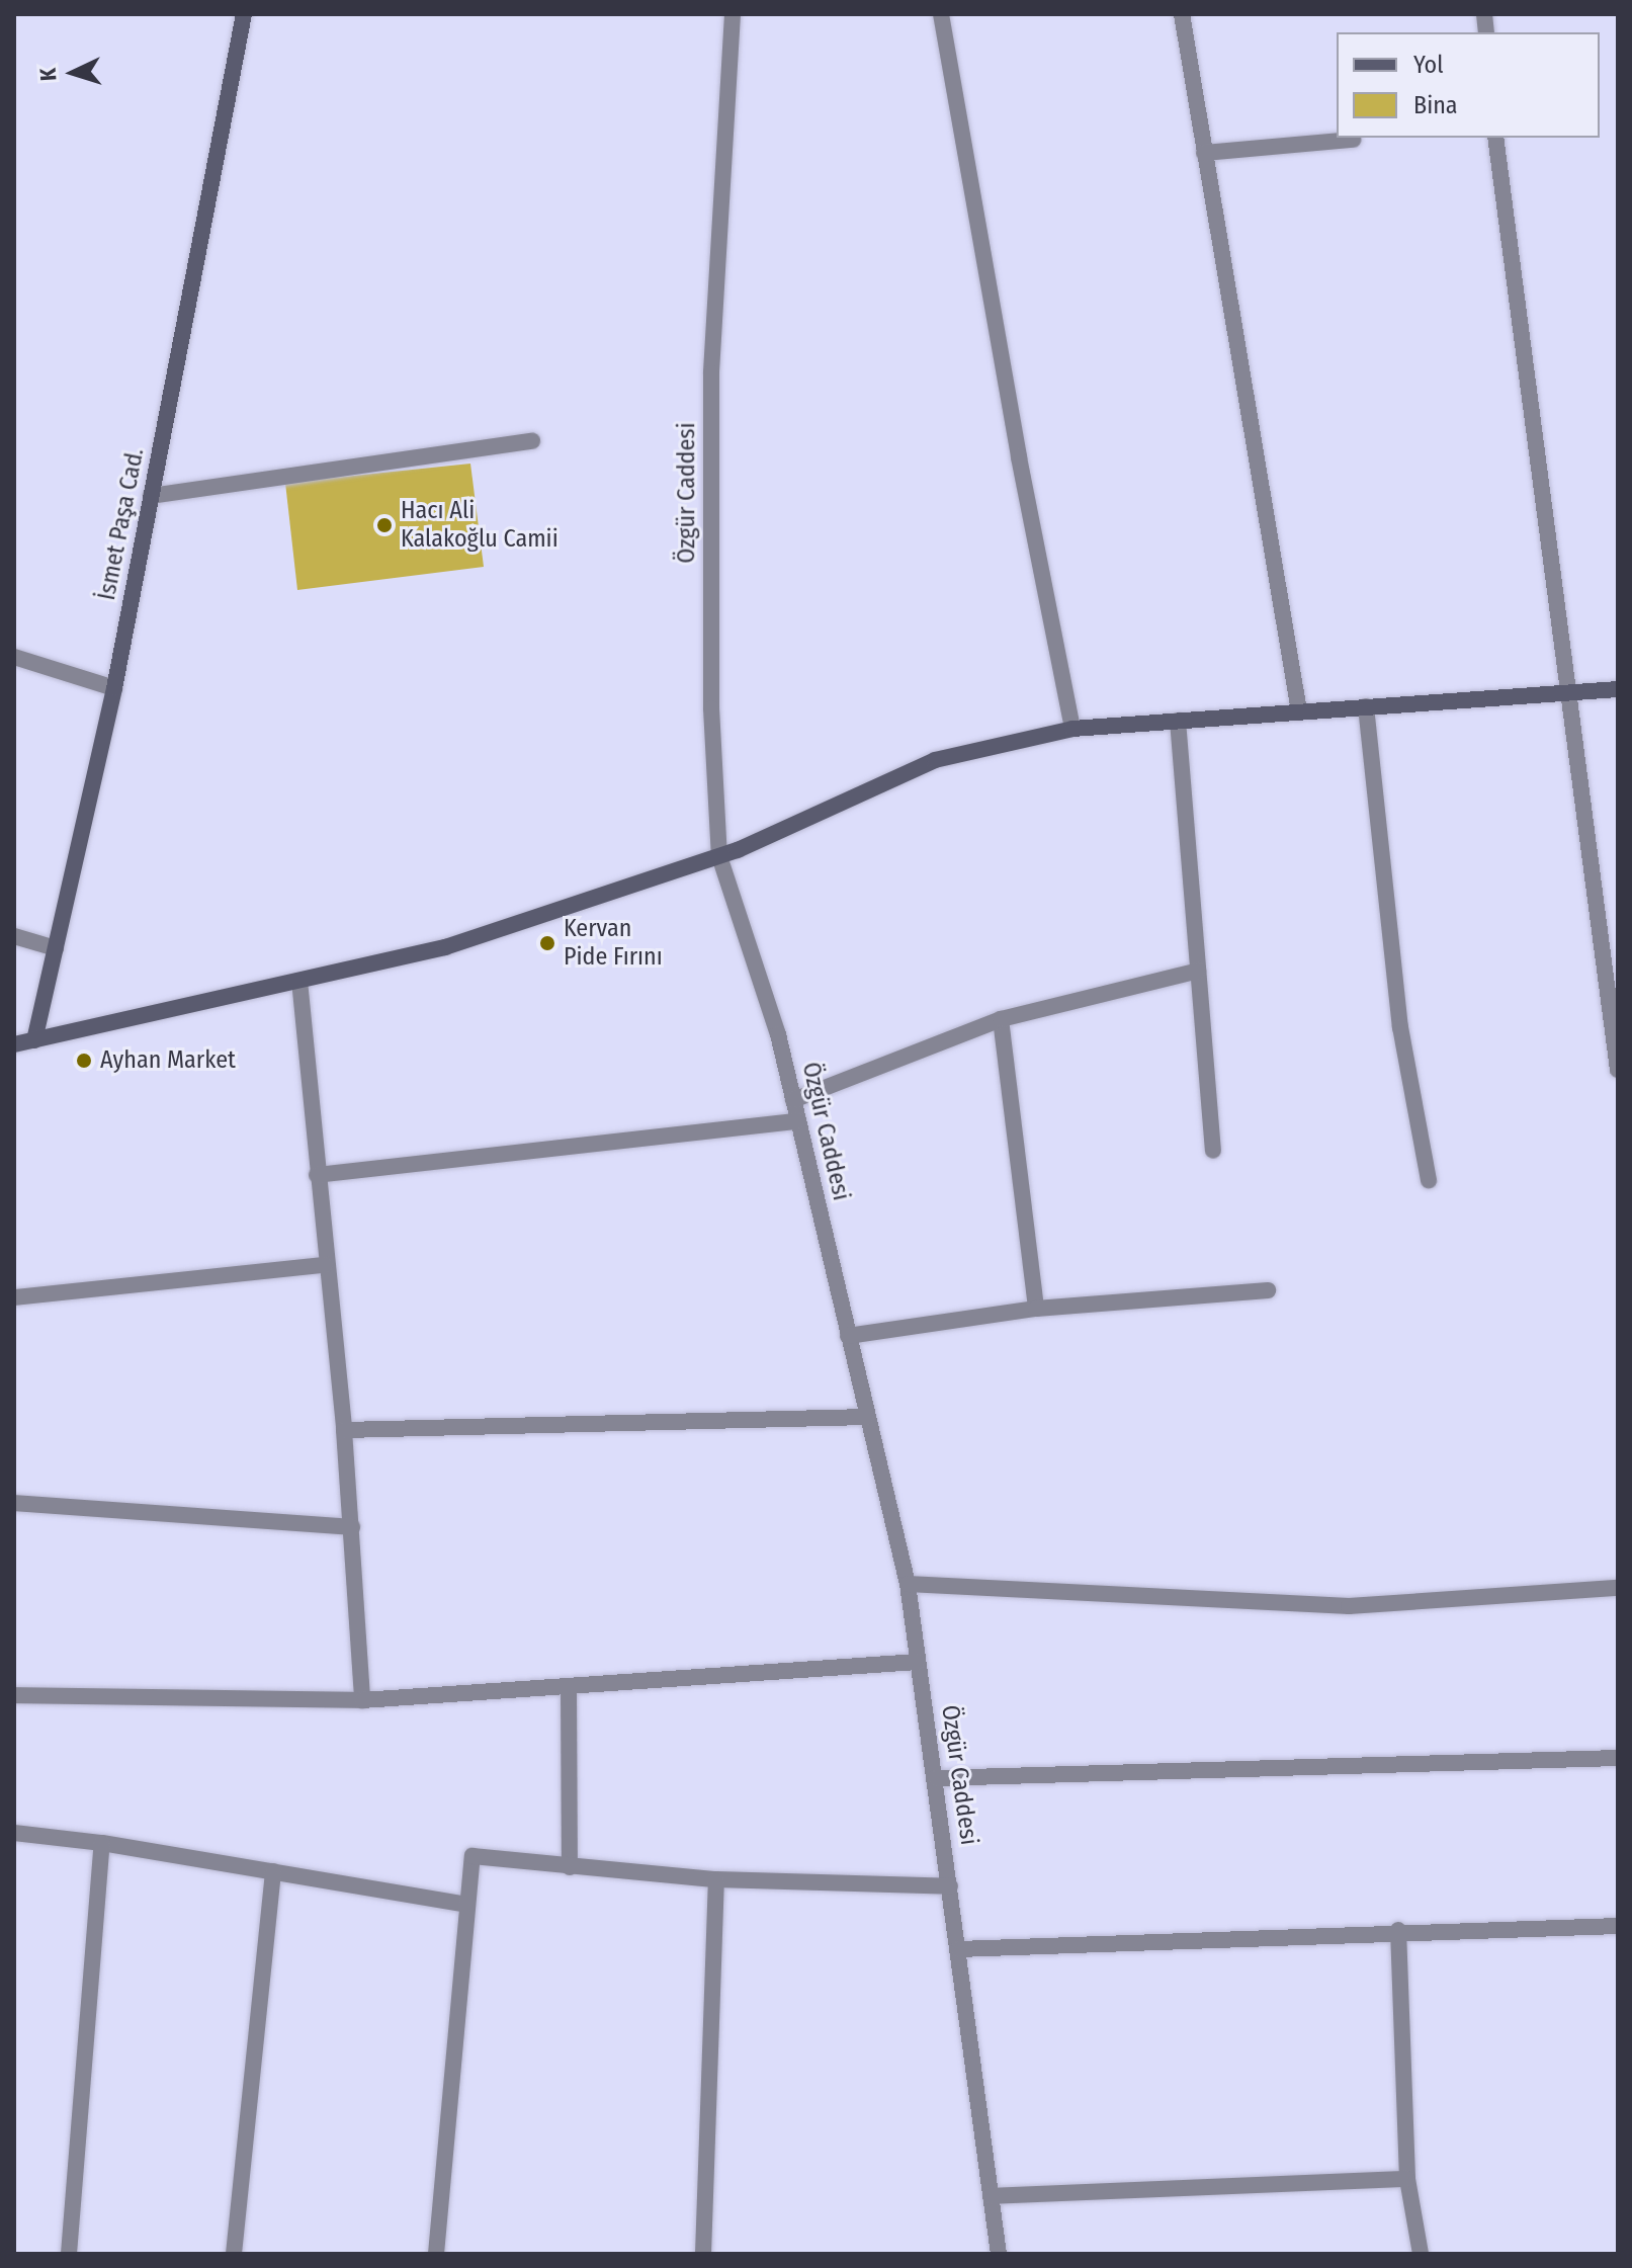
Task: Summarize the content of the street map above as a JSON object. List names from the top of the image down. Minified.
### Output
{"streets":{"main road":["İsmet Paşa Cad."],"street":["Özgür Caddesi"]},"places":["Hacı Ali Kalakoğlu Camii","Kervan Pide Fırını","Ayhan Market"],"legend":["Yol","Bina"],"north":"left"}
